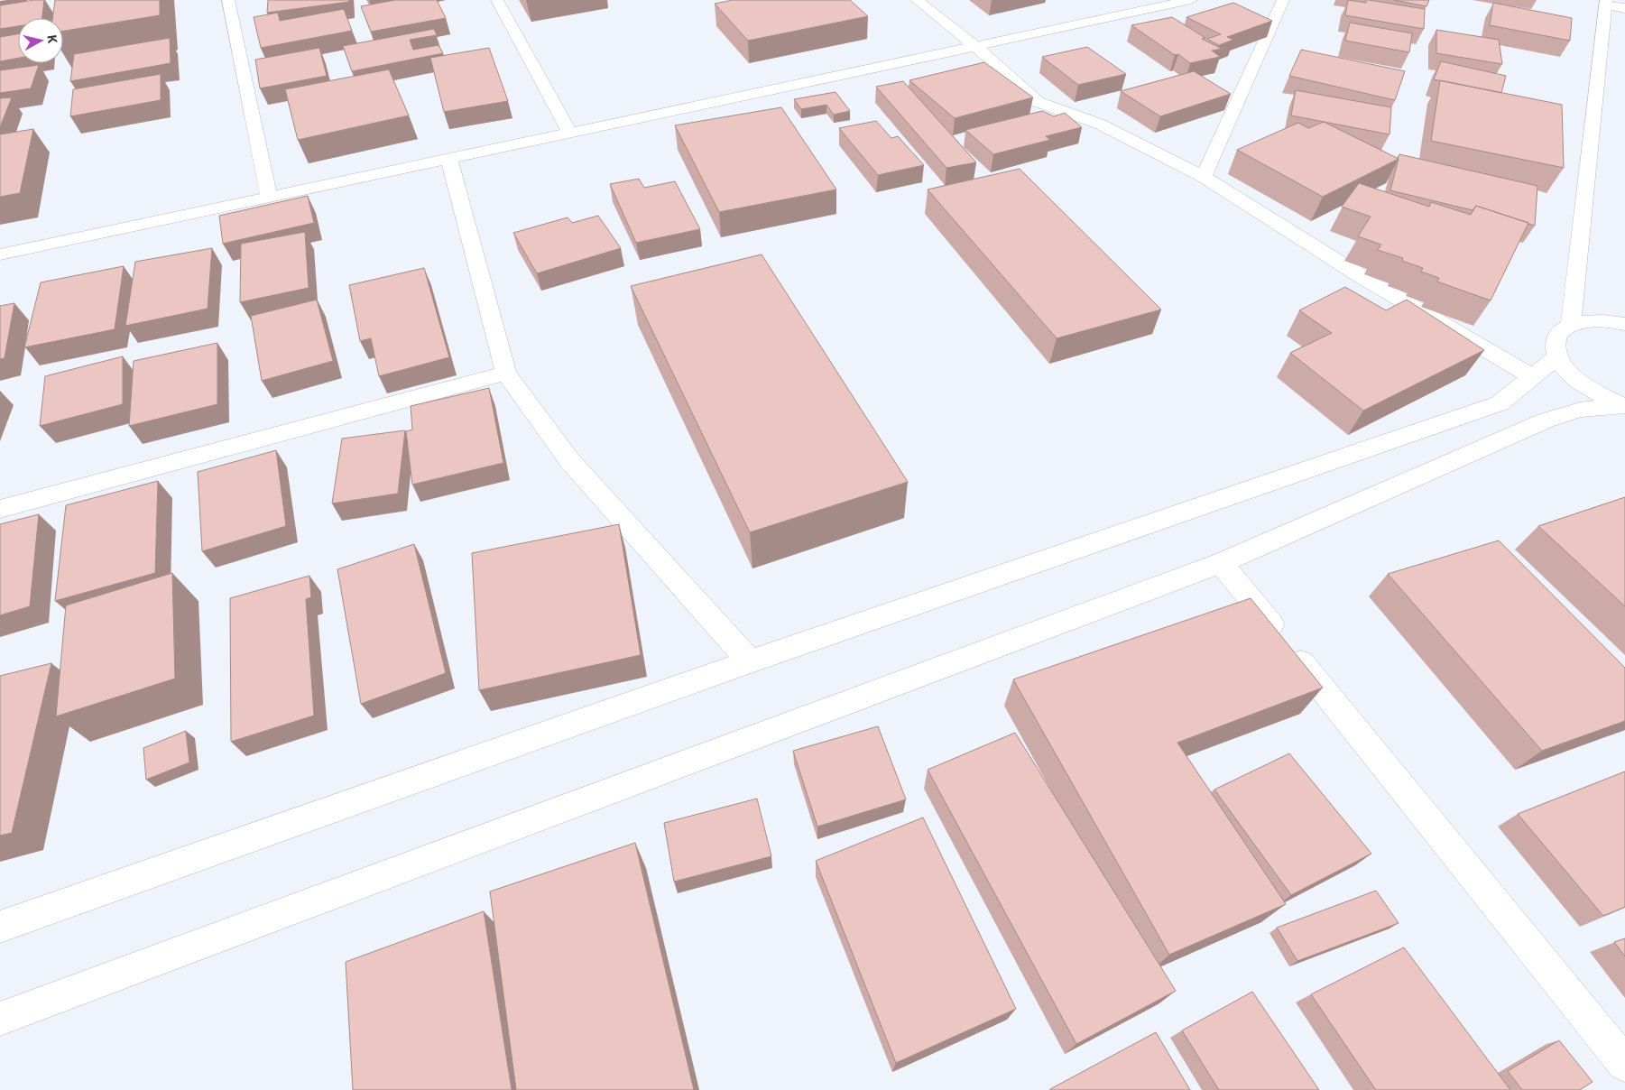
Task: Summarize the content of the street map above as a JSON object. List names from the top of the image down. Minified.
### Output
{"north":"right"}
